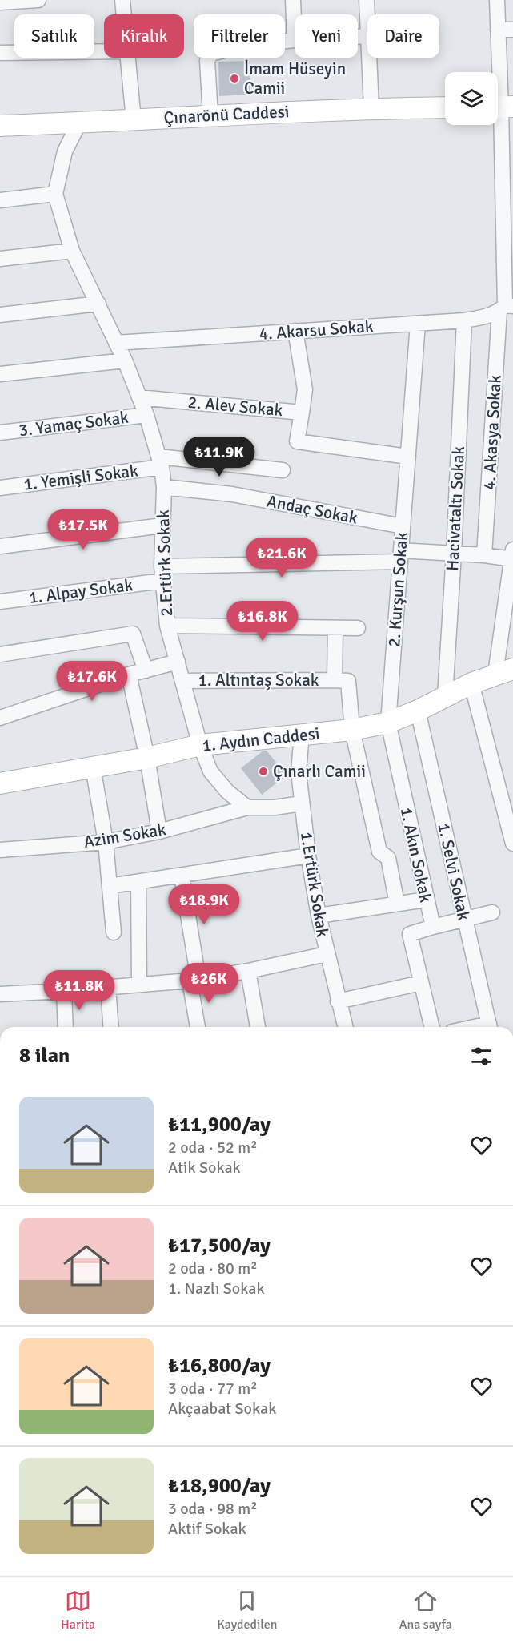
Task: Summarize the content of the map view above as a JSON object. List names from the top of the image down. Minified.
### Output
{"streets":{"main road":["Çınarönü Caddesi","1. Aydın Caddesi"],"street":["4. Akarsu Sokak","2. Alev Sokak","3. Yamaç Sokak","4. Akasya Sokak","1. Yemişli Sokak","Hacivataltı Sokak","Andaç Sokak","2.Ertürk Sokak","2. Kurşun Sokak","1. Alpay Sokak","1. Altıntaş Sokak","Azim Sokak","1. Akın Sokak","1. Selvi Sokak","1.Ertürk Sokak"]},"crossings":[["Çınarönü Caddesi","2.Ertürk Sokak"],["4. Akarsu Sokak","4. Akasya Sokak"],["4. Akarsu Sokak","Hacivataltı Sokak"],["4. Akarsu Sokak","2.Ertürk Sokak"],["4. Akarsu Sokak","2. Kurşun Sokak"],["2. Alev Sokak","2.Ertürk Sokak"],["2. Alev Sokak","2. Kurşun Sokak"],["3. Yamaç Sokak","2.Ertürk Sokak"],["4. Akasya Sokak","1. Alpay Sokak"],["1. Yemişli Sokak","2.Ertürk Sokak"],["Hacivataltı Sokak","1. Alpay Sokak"],["Hacivataltı Sokak","1. Aydın Caddesi"],["Andaç Sokak","2.Ertürk Sokak"],["Andaç Sokak","2. Kurşun Sokak"],["2.Ertürk Sokak","1. Alpay Sokak"],["2.Ertürk Sokak","1. Altıntaş Sokak"],["2.Ertürk Sokak","1. Aydın Caddesi"],["2.Ertürk Sokak","Azim Sokak"],["2. Kurşun Sokak","1. Alpay Sokak"],["2. Kurşun Sokak","1. Aydın Caddesi"],["2. Kurşun Sokak","1. Akın Sokak"],["1. Aydın Caddesi","1. Akın Sokak"],["1. Aydın Caddesi","1. Selvi Sokak"],["1. Aydın Caddesi","1.Ertürk Sokak"],["1. Akın Sokak","1. Selvi Sokak"]],"places":["İmam Hüseyin Camii","Çınarlı Camii"],"page":{"chip":["Satılık","Kiralık","Filtreler","Yeni","Daire"],"price":["₺11.9K","₺17.5K","₺21.6K","₺16.8K","₺17.6K","₺18.9K","₺26K","₺11.8K"],"heading":"8 ilan","list":[{"name":"₺11,900/ay","note":"2 oda · 52 m² · Atik Sokak"},{"name":"₺17,500/ay","note":"2 oda · 80 m² · 1. Nazlı Sokak"},{"name":"₺16,800/ay","note":"3 oda · 77 m² · Akçaabat Sokak"},{"name":"₺18,900/ay","note":"3 oda · 98 m² · Aktif Sokak"}],"tabs":["Harita","Kaydedilen","Ana sayfa"]}}
